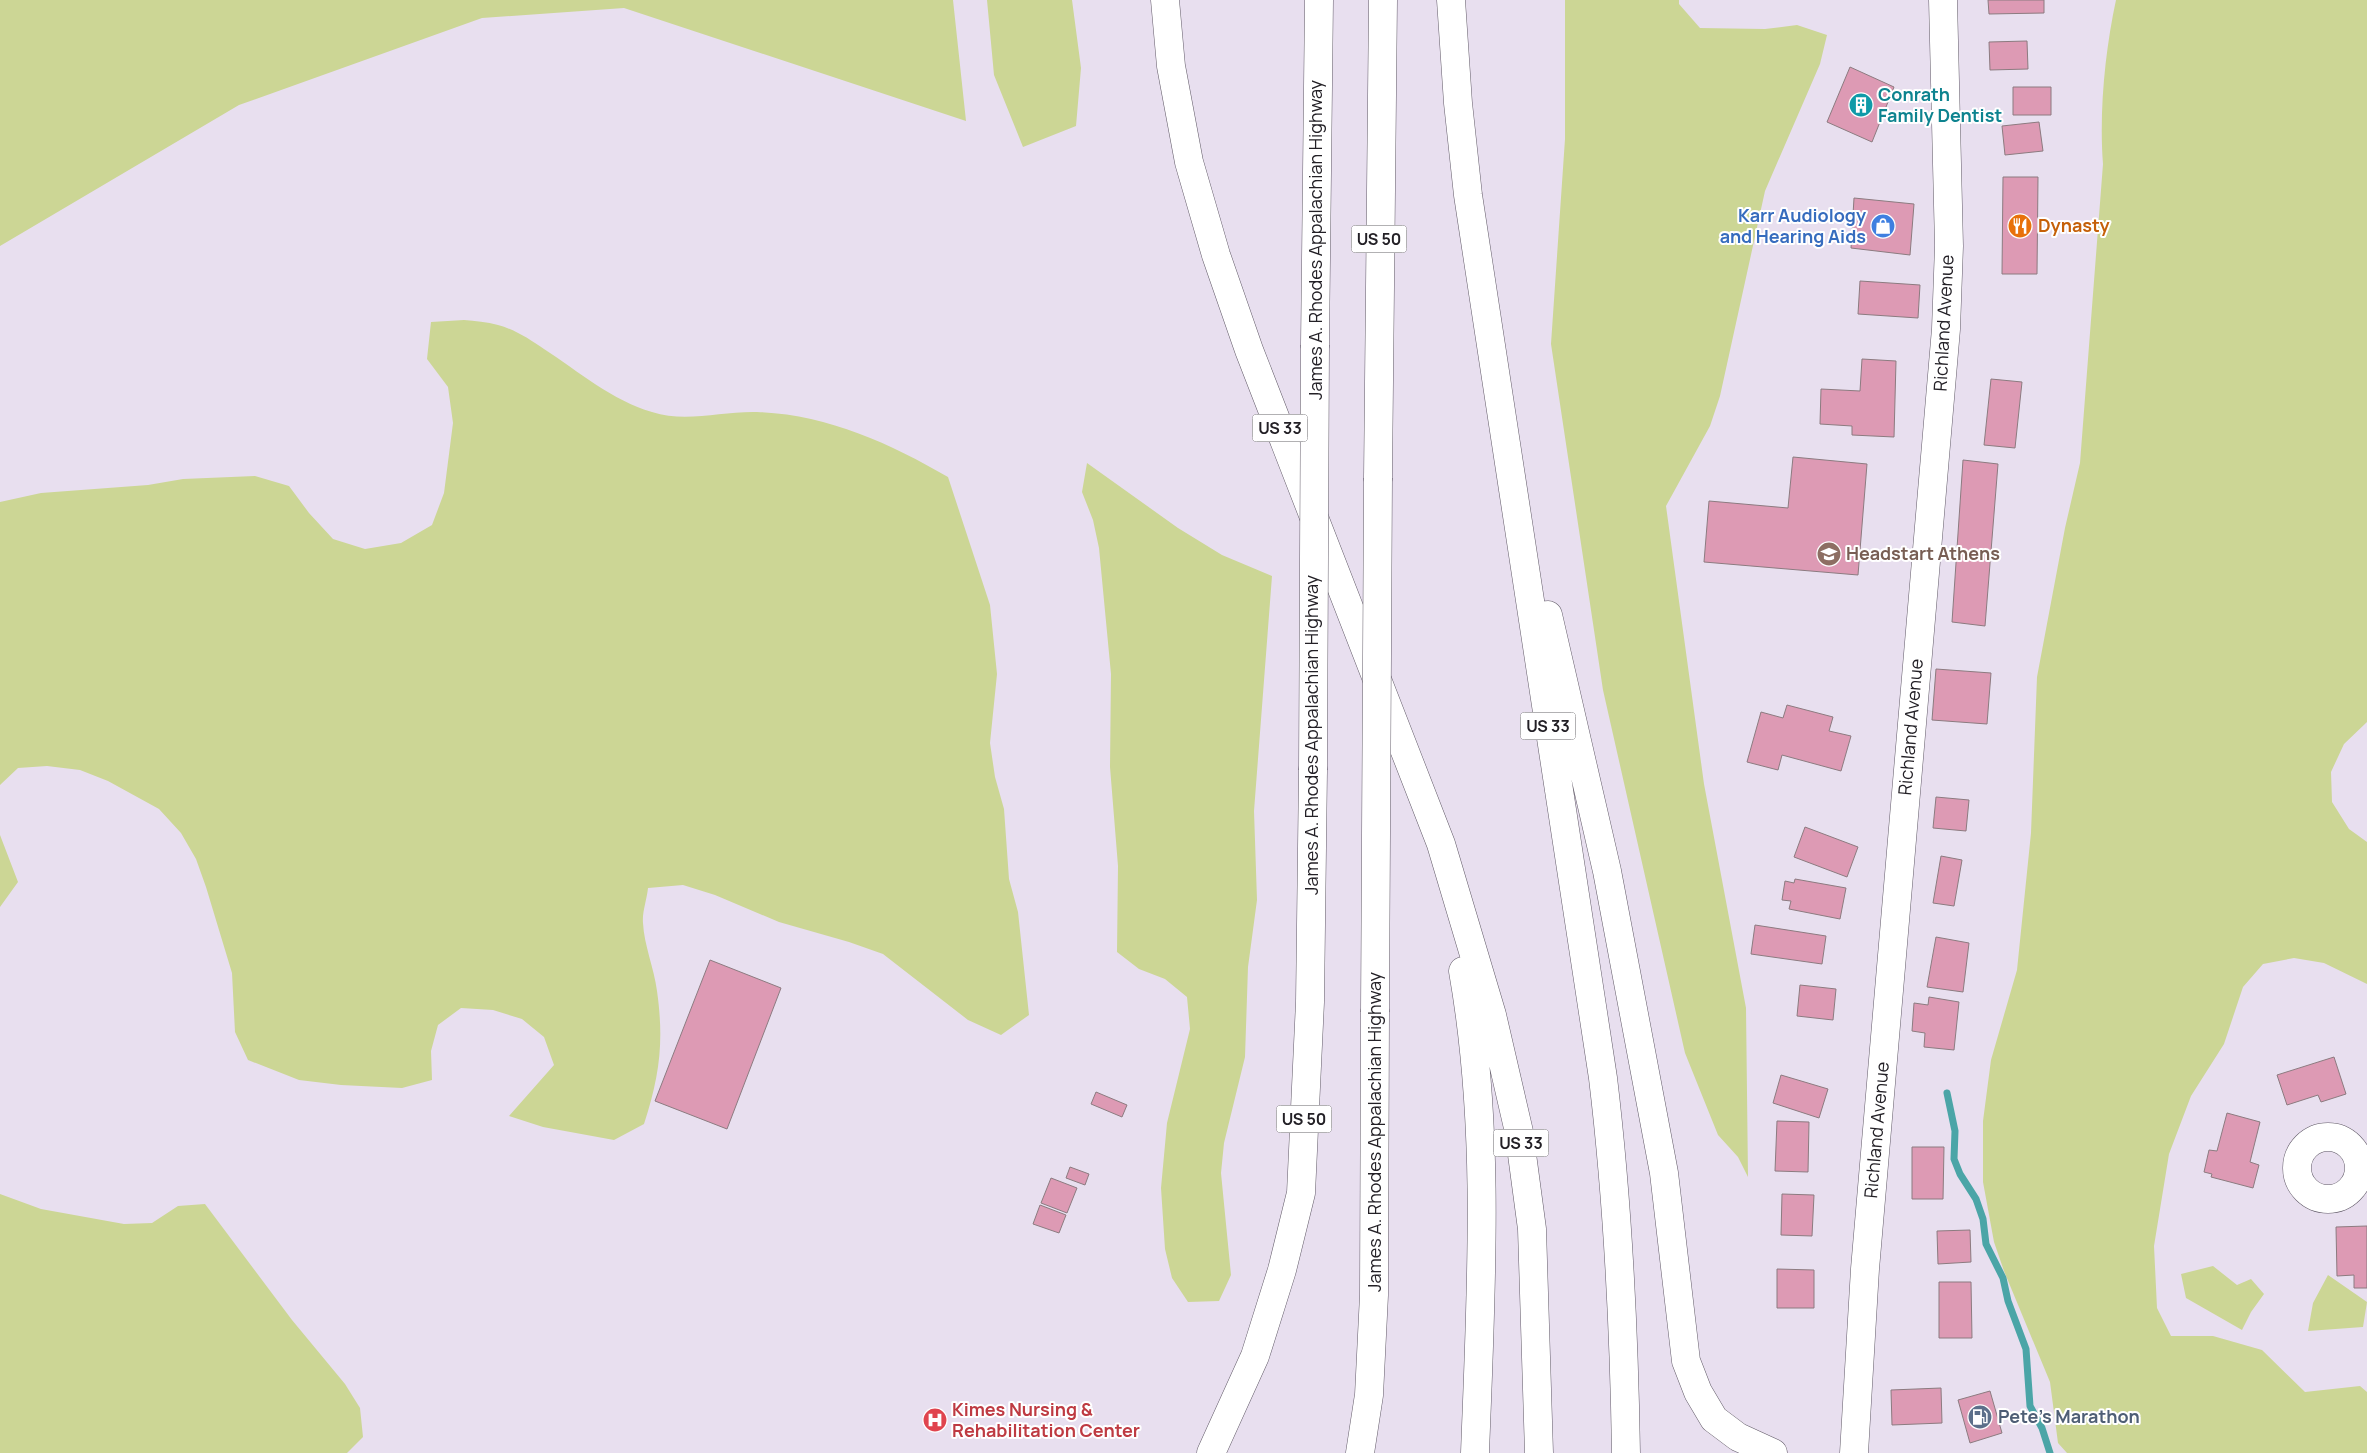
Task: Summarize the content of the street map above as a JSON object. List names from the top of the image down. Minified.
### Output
{"streets":{"main road":["US 50","James A. Rhodes Appalachian Highway","Richland Avenue","US 33"]},"places":{"building":["Conrath Family Dentist"],"shop":["Karr Audiology and Hearing Aids"],"restaurant":["Dynasty"],"school or university":["Headstart Athens"],"fuel station":["Pete's Marathon"],"hospital":["Kimes Nursing & Rehabilitation Center"]}}
